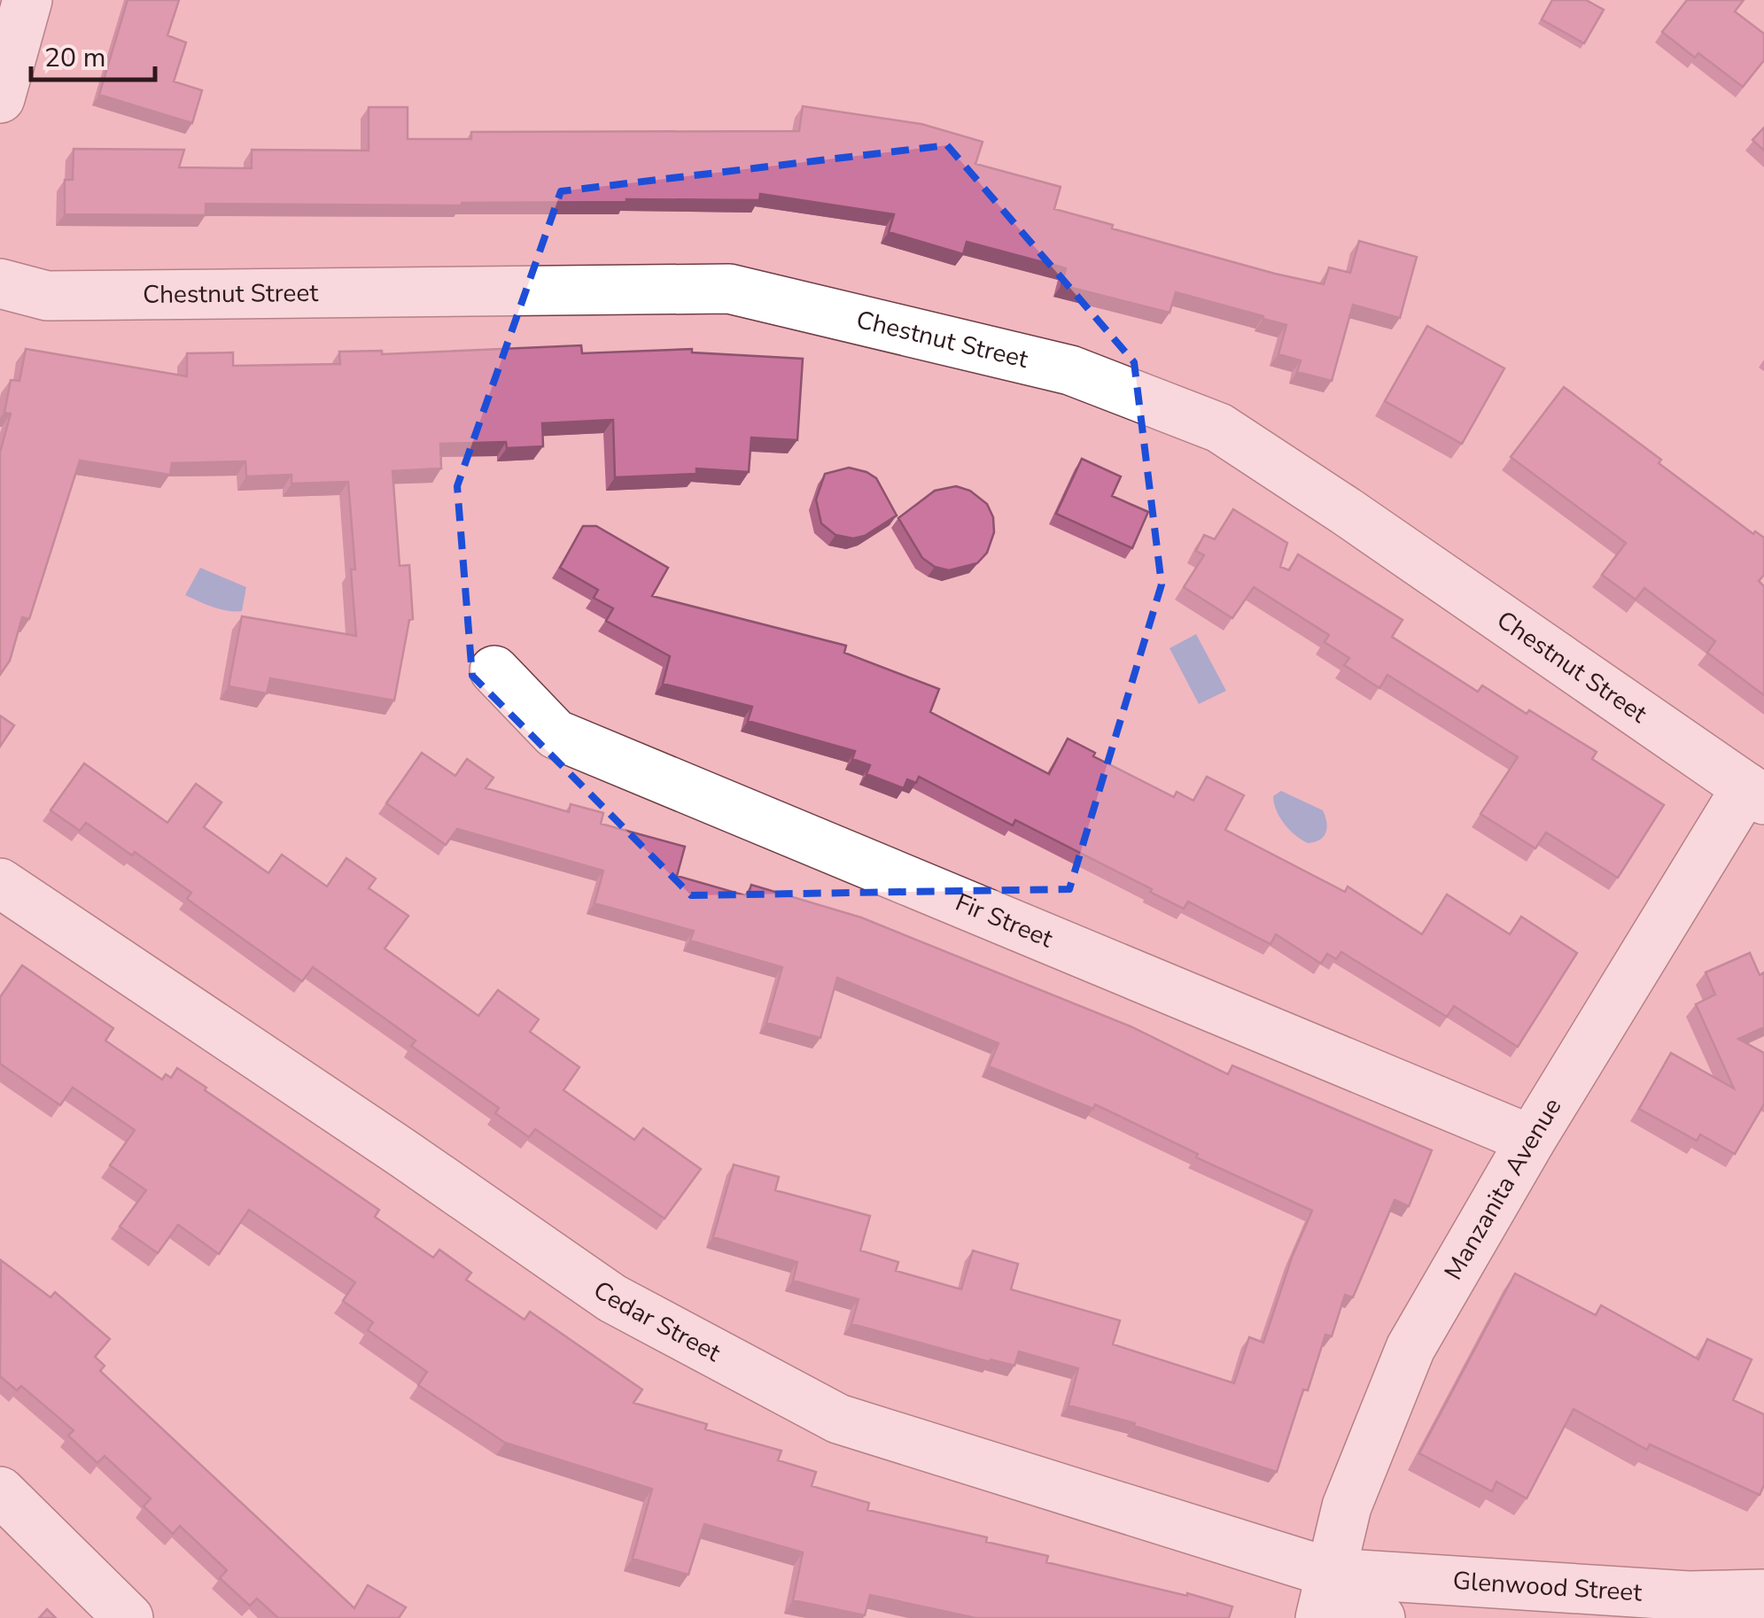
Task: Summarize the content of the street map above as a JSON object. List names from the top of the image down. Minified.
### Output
{"streets":{"street":["Chestnut Street","Fir Street","Manzanita Avenue","Cedar Street","Glenwood Street"]},"crossings":[["Chestnut Street","Manzanita Avenue"],["Fir Street","Manzanita Avenue"],["Manzanita Avenue","Cedar Street"],["Manzanita Avenue","Glenwood Street"],["Cedar Street","Glenwood Street"]],"scale_bar":"20 m"}
